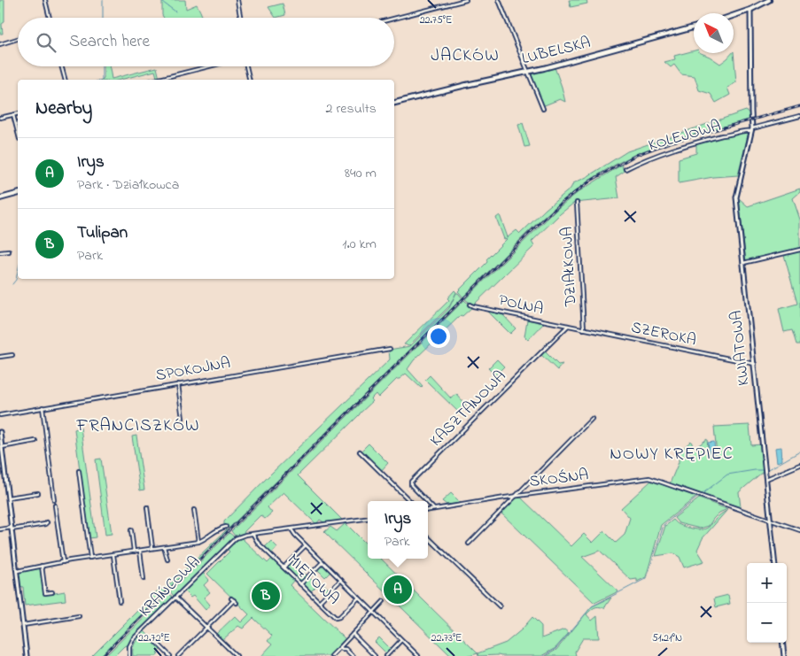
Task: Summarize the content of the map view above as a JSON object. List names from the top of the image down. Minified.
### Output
{"streets":{"main road":["LUBELSKA"],"street":["KOLEJOWA","DZIAŁKOWA","POLNA","SZEROKA","KWIATOWA","SPOKOJNA","KASZTANOWA","SKOŚNA","MIĘTOWA","KRAŃCOWA"]},"crossings":[["KOLEJOWA","KWIATOWA"],["DZIAŁKOWA","SZEROKA"],["POLNA","SZEROKA"],["POLNA","KASZTANOWA"],["SZEROKA","KWIATOWA"],["SZEROKA","KASZTANOWA"],["KWIATOWA","SKOŚNA"],["KASZTANOWA","SKOŚNA"],["MIĘTOWA","KRAŃCOWA"]],"districts":["JACKÓW","FRANCISZKÓW","NOWY KRĘPIEC"],"north":"top left","page":{"search":"Search here","heading":["Nearby","2 results"],"list":[{"mark":"A","name":"Irys","note":"Park · Działkowca","value":"840 m"},{"mark":"B","name":"Tulipan","note":"Park","value":"1.0 km"}],"popup":["Irys","Park"],"map_buttons":["+","−"],"pins":["A","B"]},"coordinates":["22.75°E","22.72°E","22.73°E","51.21°N"]}
